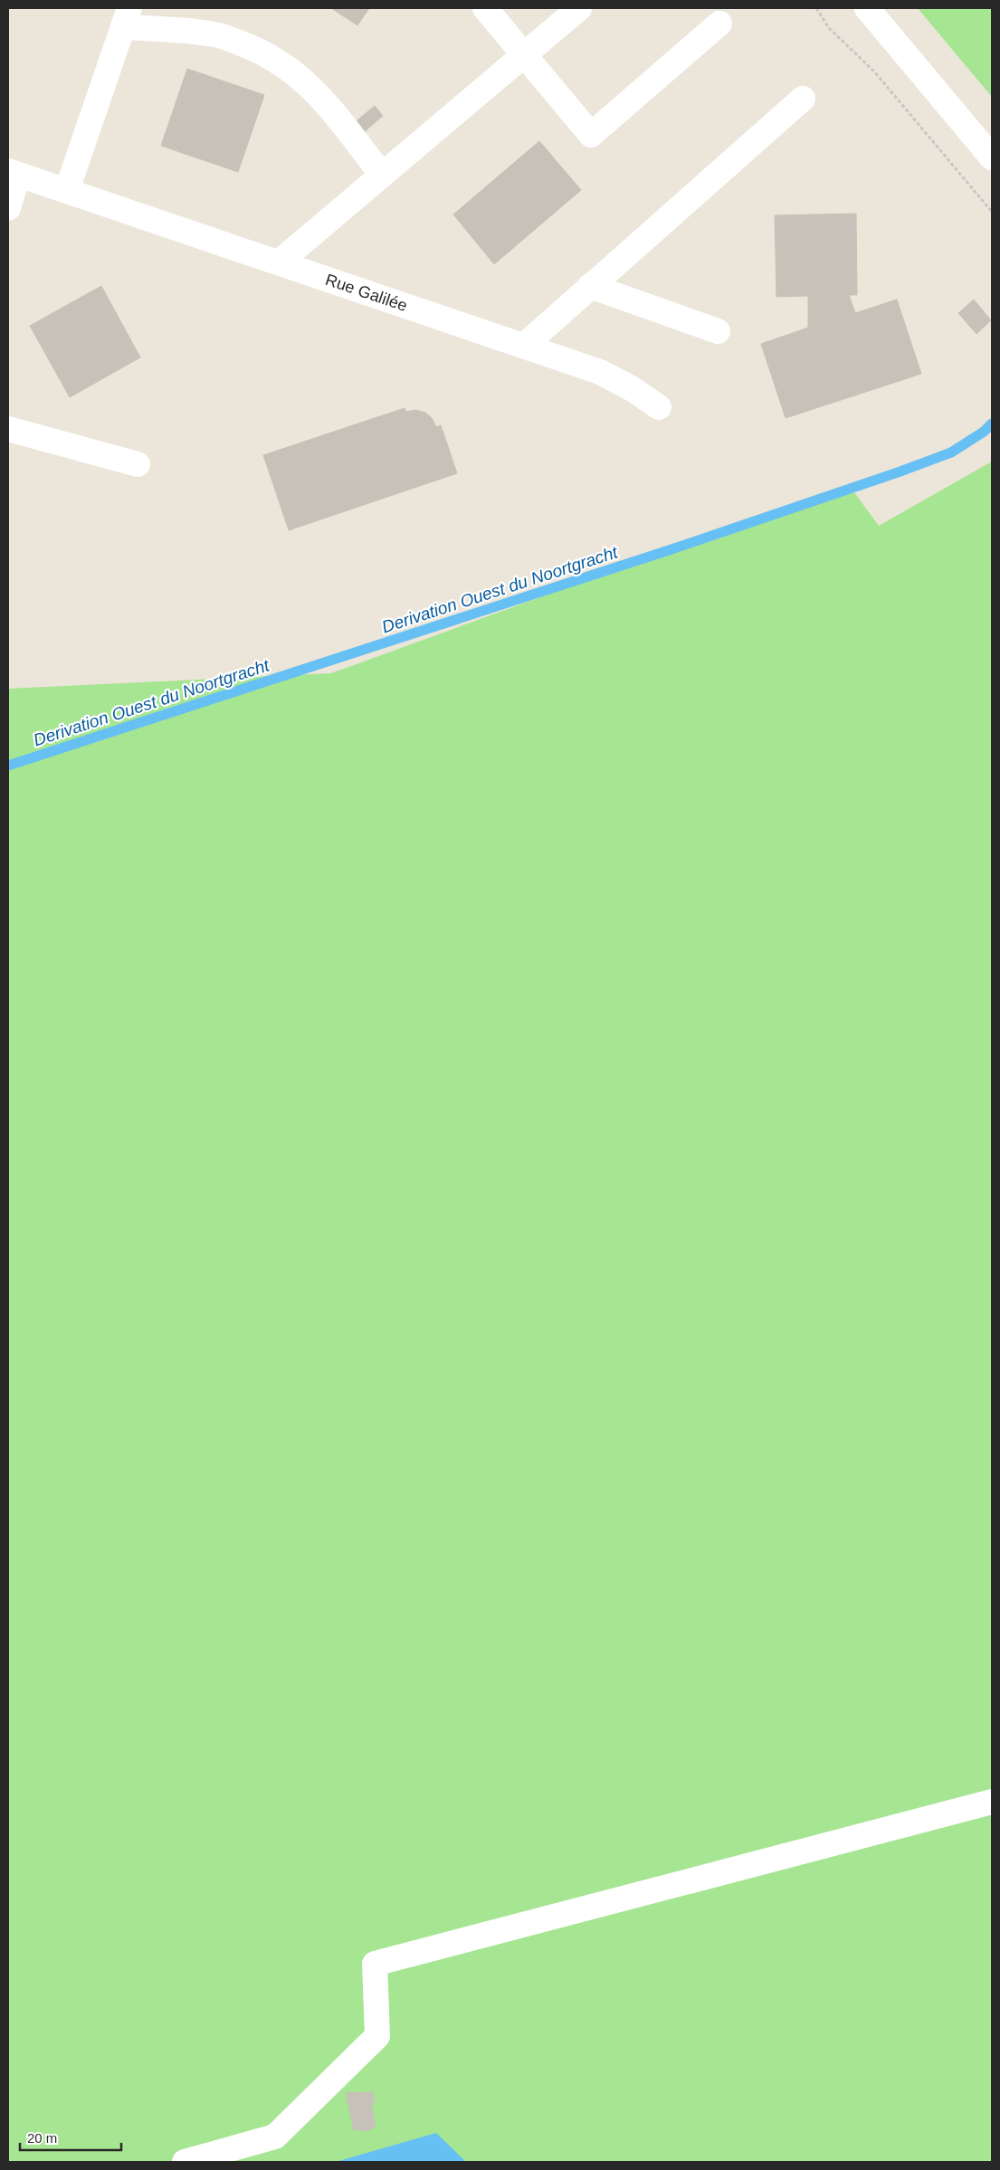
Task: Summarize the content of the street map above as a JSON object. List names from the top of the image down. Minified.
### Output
{"streets":{"street":["Rue Galilée"]},"water":["Derivation Ouest du Noortgracht"],"scale_bar":"20 m"}
